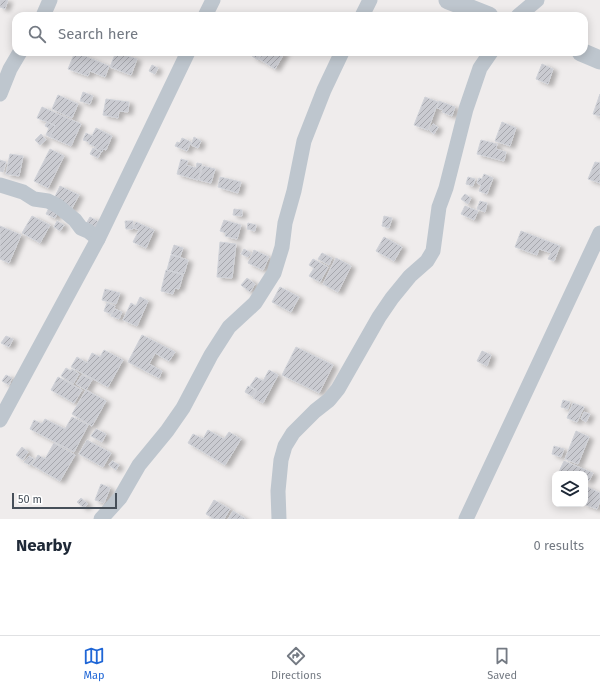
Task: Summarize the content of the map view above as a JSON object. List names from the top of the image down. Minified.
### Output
{"scale_bar":"50 m","page":{"search":"Search here","scale":"50 m","heading":["Nearby","0 results"],"nav":["Map","Directions","Saved"]}}
